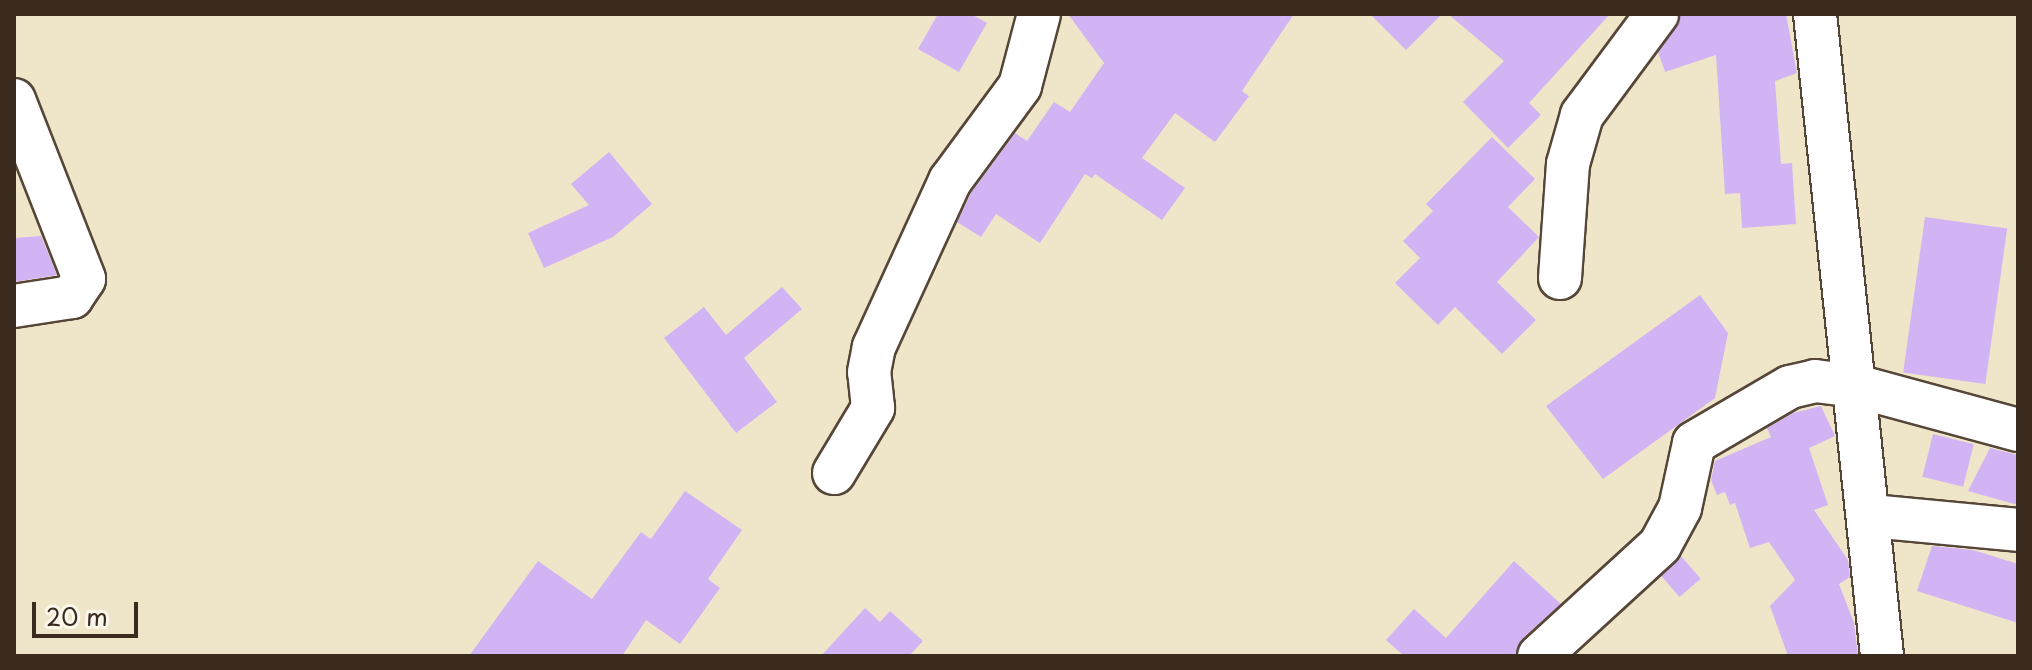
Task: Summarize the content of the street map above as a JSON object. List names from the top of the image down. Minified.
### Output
{"scale_bar":"20 m"}
